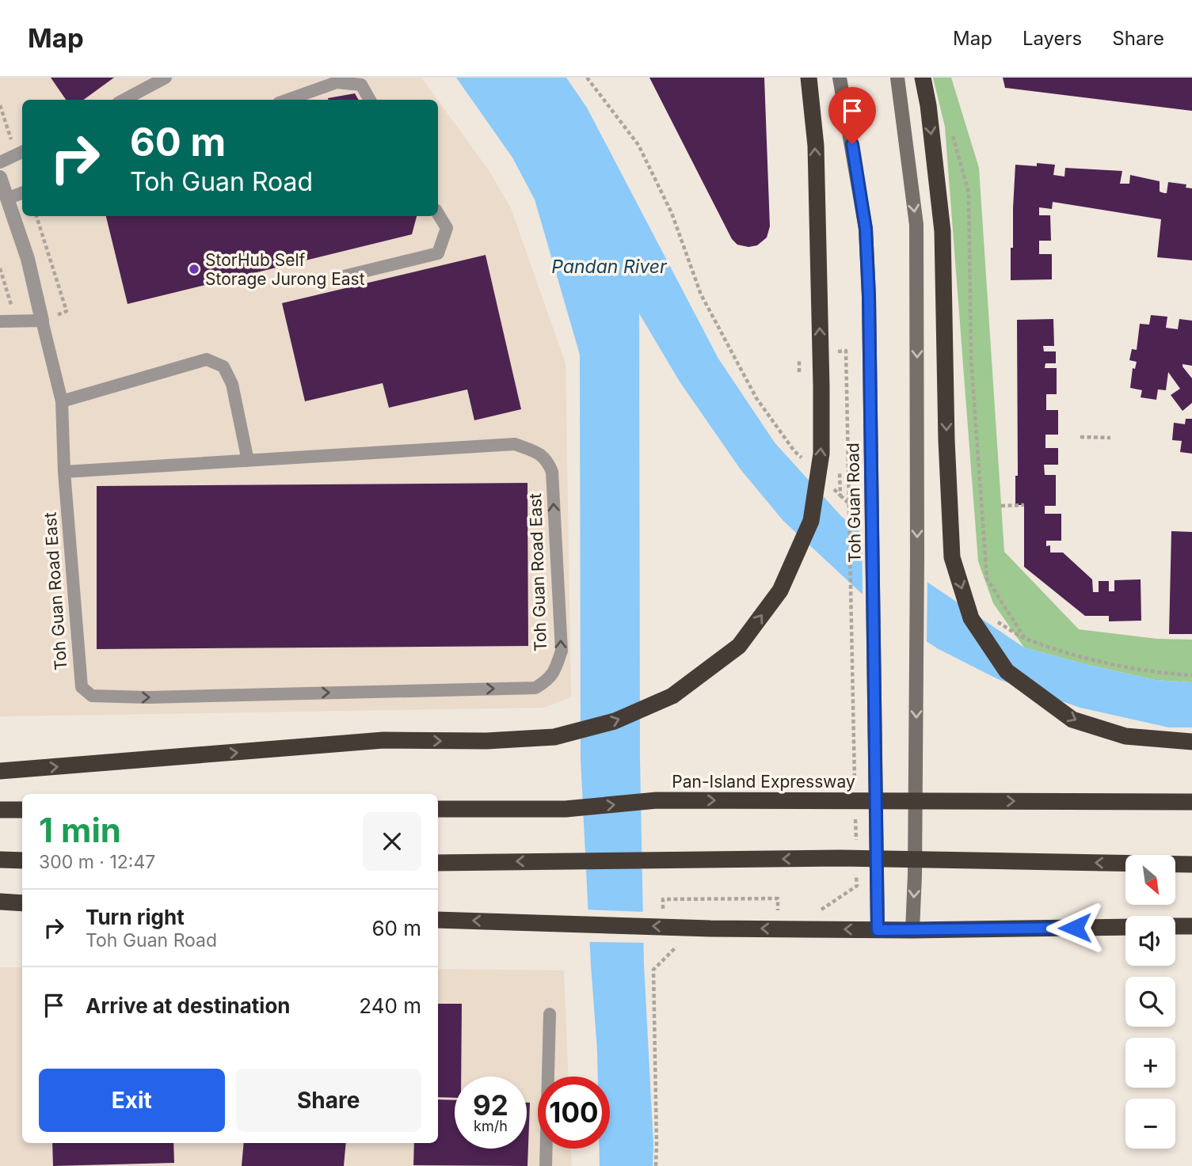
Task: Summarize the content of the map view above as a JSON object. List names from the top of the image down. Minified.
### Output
{"streets":{"highway":["Pan-Island Expressway"],"main road":["Toh Guan Road"],"street":["Toh Guan Road East"]},"water":["Pandan River"],"places":["StorHub Self Storage Jurong East"],"north":"bottom right","page":{"header":"Map","nav":["Map","Layers","Share"],"turn":["60 m","Toh Guan Road"],"heading":["1 min","300 m · 12:47"],"map_buttons":["+","−"],"list":[{"name":"Turn right","note":"Toh Guan Road","value":"60 m"},{"name":"Arrive at destination","value":"240 m"}],"buttons":["Exit","Share"],"speed":"92 km/h","limit":"100"}}
